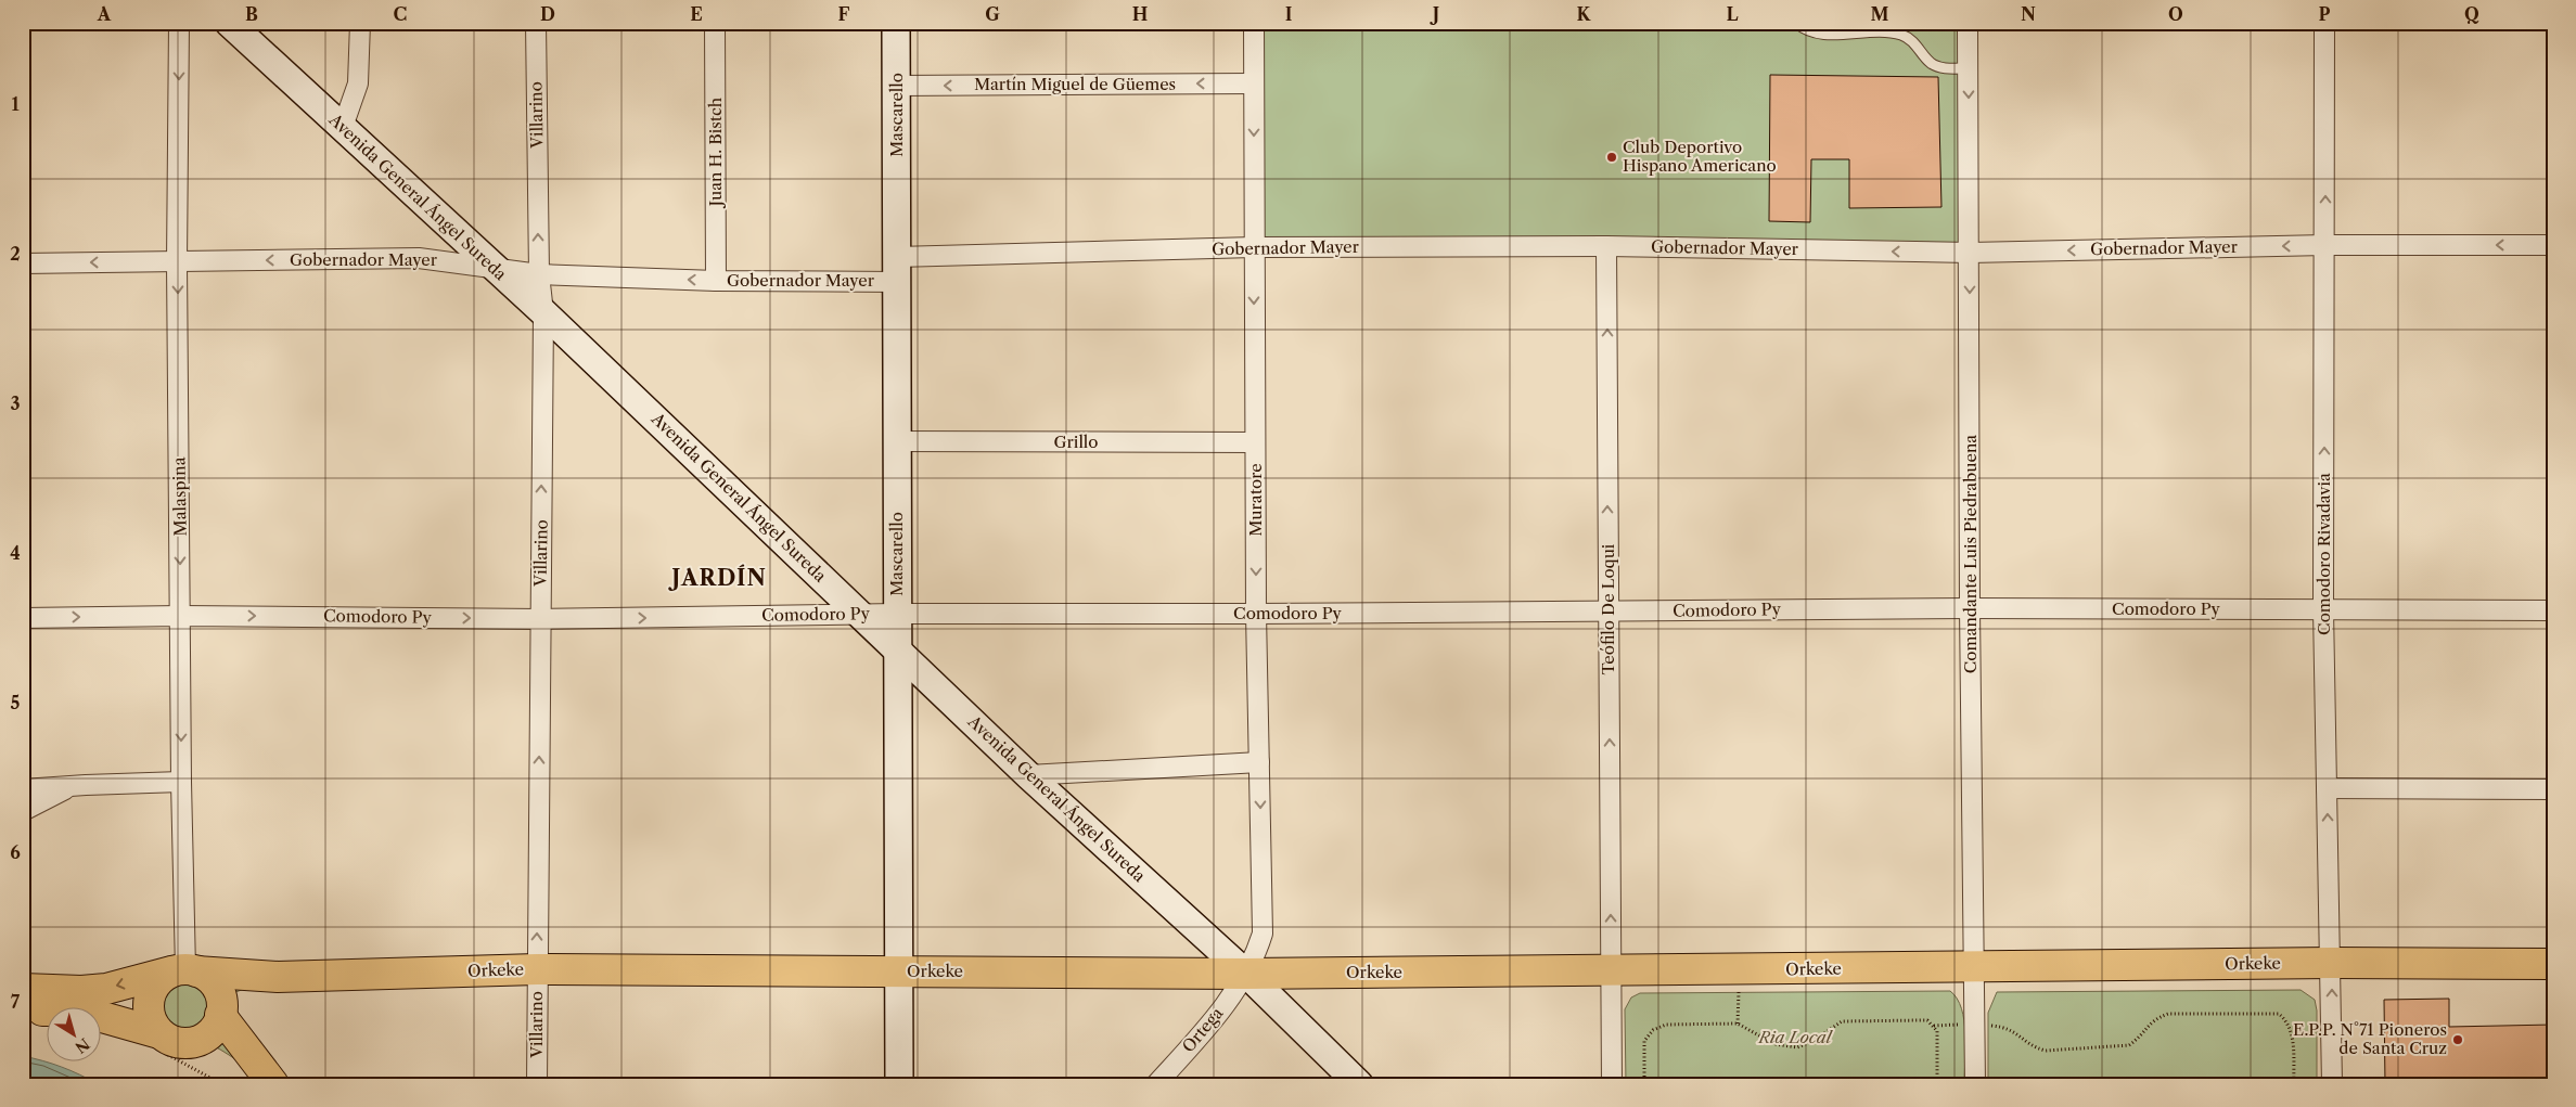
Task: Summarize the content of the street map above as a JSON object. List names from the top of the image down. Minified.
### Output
{"streets":{"main road":["Mascarello","Avenida General Ángel Sureda","Orkeke"],"street":["Martín Miguel de Güemes","Villarino","Juan H. Bistch","Gobernador Mayer","Grillo","Malaspina","Muratore","Comandante Luis Piedrabuena","Comodoro Rivadavia","Teófilo De Loqui","Comodoro Py","Ortega"]},"crossings":[["Martín Miguel de Güemes","Mascarello"],["Martín Miguel de Güemes","Muratore"],["Villarino","Avenida General Ángel Sureda"],["Villarino","Gobernador Mayer"],["Villarino","Comodoro Py"],["Villarino","Orkeke"],["Mascarello","Avenida General Ángel Sureda"],["Mascarello","Gobernador Mayer"],["Mascarello","Grillo"],["Mascarello","Comodoro Py"],["Mascarello","Orkeke"],["Juan H. Bistch","Gobernador Mayer"],["Avenida General Ángel Sureda","Gobernador Mayer"],["Avenida General Ángel Sureda","Muratore"],["Avenida General Ángel Sureda","Comodoro Py"],["Avenida General Ángel Sureda","Orkeke"],["Avenida General Ángel Sureda","Ortega"],["Gobernador Mayer","Malaspina"],["Gobernador Mayer","Muratore"],["Gobernador Mayer","Comandante Luis Piedrabuena"],["Gobernador Mayer","Comodoro Rivadavia"],["Gobernador Mayer","Teófilo De Loqui"],["Grillo","Muratore"],["Malaspina","Comodoro Py"],["Malaspina","Orkeke"],["Muratore","Comodoro Py"],["Muratore","Orkeke"],["Muratore","Ortega"],["Comandante Luis Piedrabuena","Comodoro Py"],["Comandante Luis Piedrabuena","Orkeke"],["Comodoro Rivadavia","Comodoro Py"],["Comodoro Rivadavia","Orkeke"],["Teófilo De Loqui","Comodoro Py"],["Teófilo De Loqui","Orkeke"],["Orkeke","Ortega"]],"one_way":["Martín Miguel de Güemes","Villarino","Gobernador Mayer","Malaspina","Muratore","Comandante Luis Piedrabuena","Comodoro Rivadavia","Teófilo De Loqui"],"districts":["JARDÍN"],"parks":["Ria Local"],"places":["Club Deportivo Hispano Americano","E.P.P. N°71 Pioneros de Santa Cruz"],"north":"bottom right","grid":{"columns":["A","B","C","D","E","F","G","H","I","J","K","L","M","N","O","P","Q"],"rows":["1","2","3","4","5","6","7"]}}
